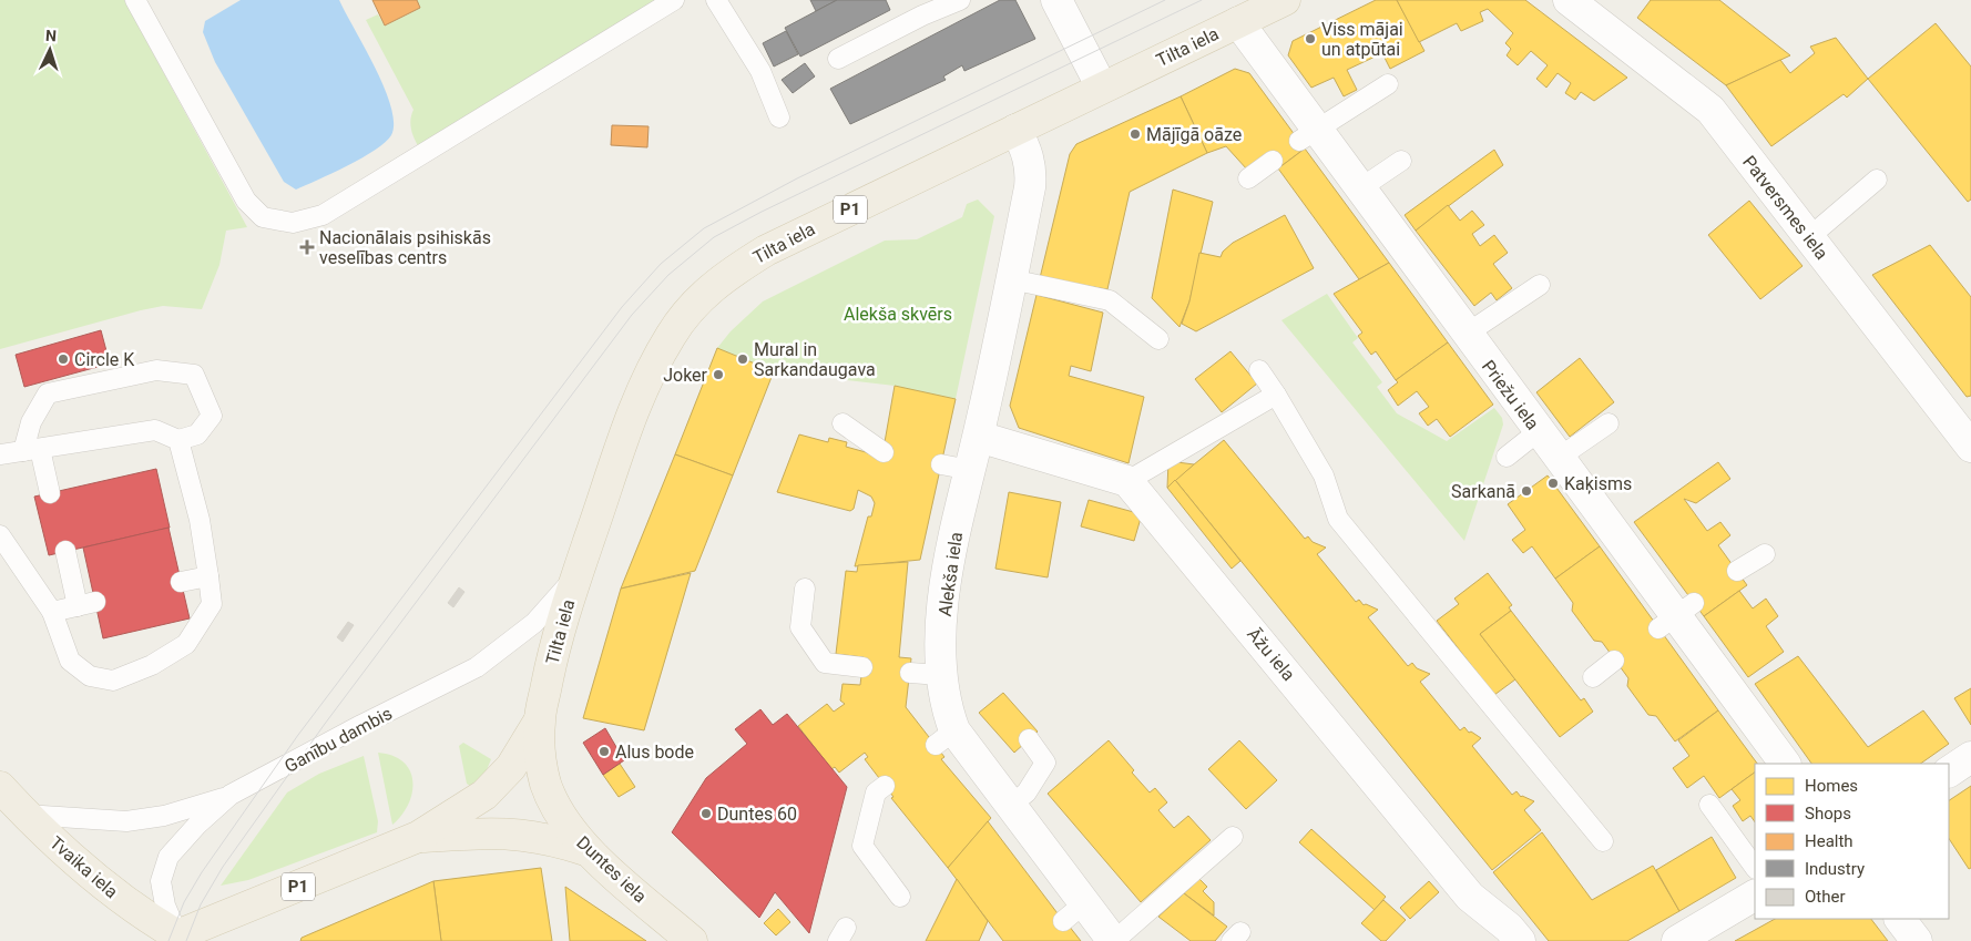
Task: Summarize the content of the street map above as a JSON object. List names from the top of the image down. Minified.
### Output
{"streets":{"main road":["Tilta iela","P1","Tvaika iela","Duntes iela"],"street":["Patversmes iela","Priežu iela","Alekša iela","Āžu iela"],"lane":["Ganību dambis"]},"crossings":[["Tilta iela","P1"],["Tilta iela","Priežu iela"],["Tilta iela","Alekša iela"],["Tilta iela","Ganību dambis"],["Tilta iela","Duntes iela"],["P1","Ganību dambis"],["P1","Tvaika iela"],["P1","Duntes iela"],["Ganību dambis","Tvaika iela"]],"parks":["Alekša skvērs"],"places":{"other":["Viss mājai un atpūtai","Mājīgā oāze","Circle K","Mural in Sarkandaugava","Joker","Kaķisms","Sarkanā","Alus bode","Duntes 60"],"health":["Nacionālais psihiskās veselības centrs"]},"legend":["Homes","Shops","Health","Industry","Other"],"north":"top"}
